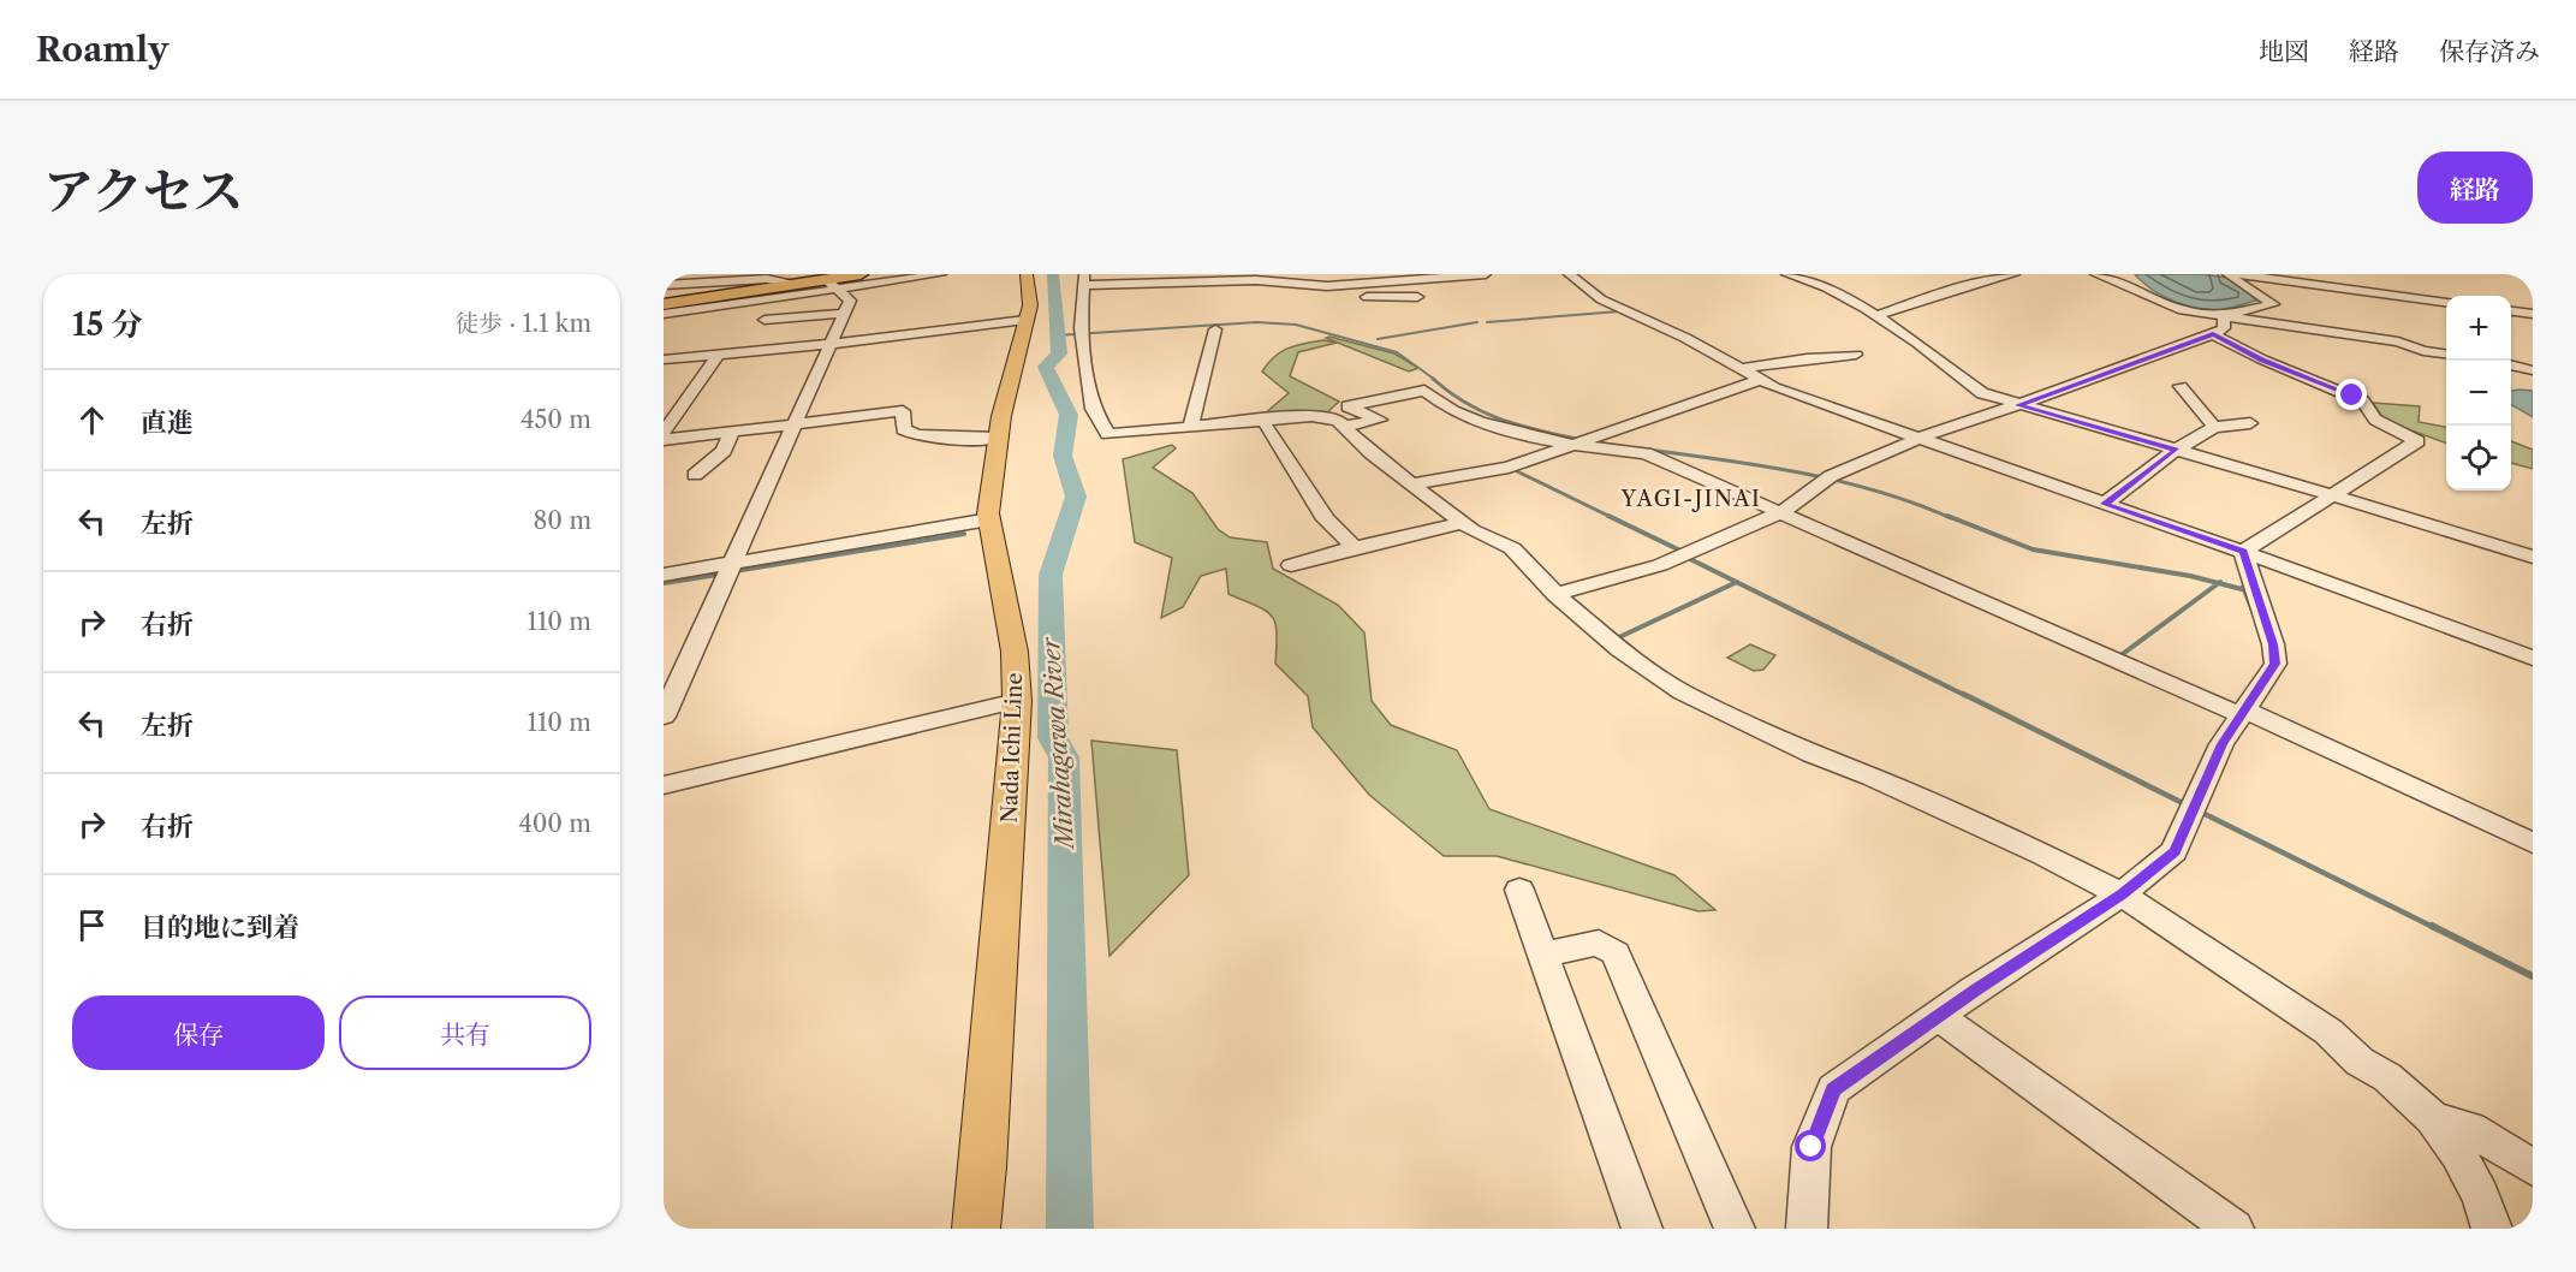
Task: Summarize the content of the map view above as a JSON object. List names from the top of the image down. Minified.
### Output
{"streets":{"main road":["Nada Ichi Line"]},"districts":["YAGI-JINAI"],"water":["Mirahagawa River"],"page":{"header":"Roamly","nav":["地図","経路","保存済み"],"title":"アクセス","buttons":["経路",["保存","共有"]],"heading":["15 分","徒歩 · 1.1 km"],"map_buttons":["+","−"],"list":[["直進","450 m"],["左折","80 m"],["右折","110 m"],["左折","110 m"],["右折","400 m"],"目的地に到着"]}}
